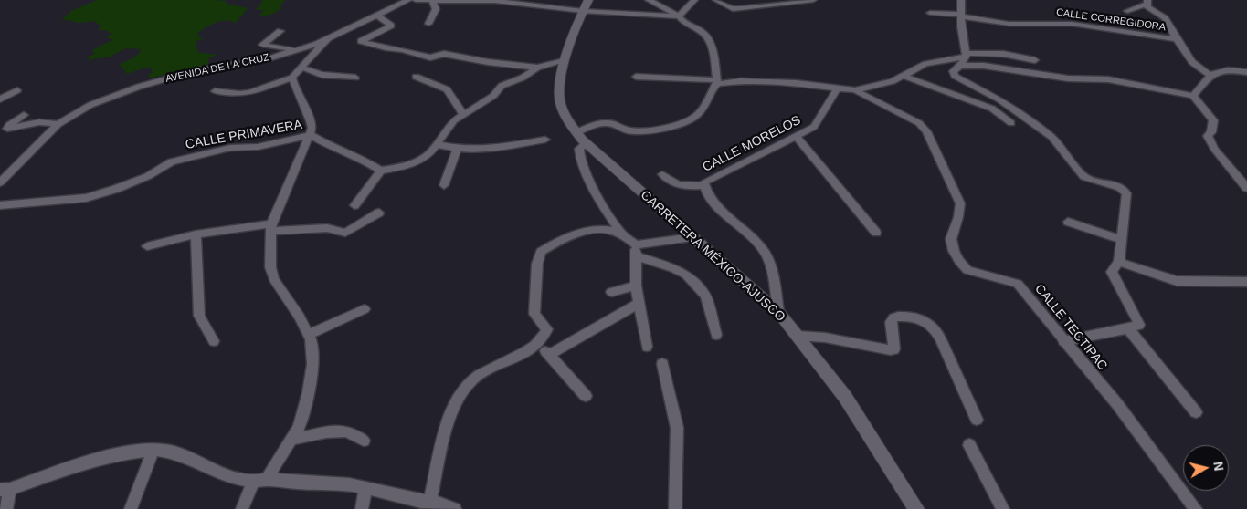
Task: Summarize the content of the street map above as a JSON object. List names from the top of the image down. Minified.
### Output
{"streets":{"main road":["CARRETERA MÉXICO-AJUSCO"],"street":["CALLE CORREGIDORA","AVENIDA DE LA CRUZ","CALLE PRIMAVERA","CALLE MORELOS","CALLE TECTIPAC"]},"crossings":[["CALLE MORELOS","CARRETERA MÉXICO-AJUSCO"],["CALLE MORELOS","CALLE TECTIPAC"],["CARRETERA MÉXICO-AJUSCO","CALLE TECTIPAC"]],"north":"right"}
